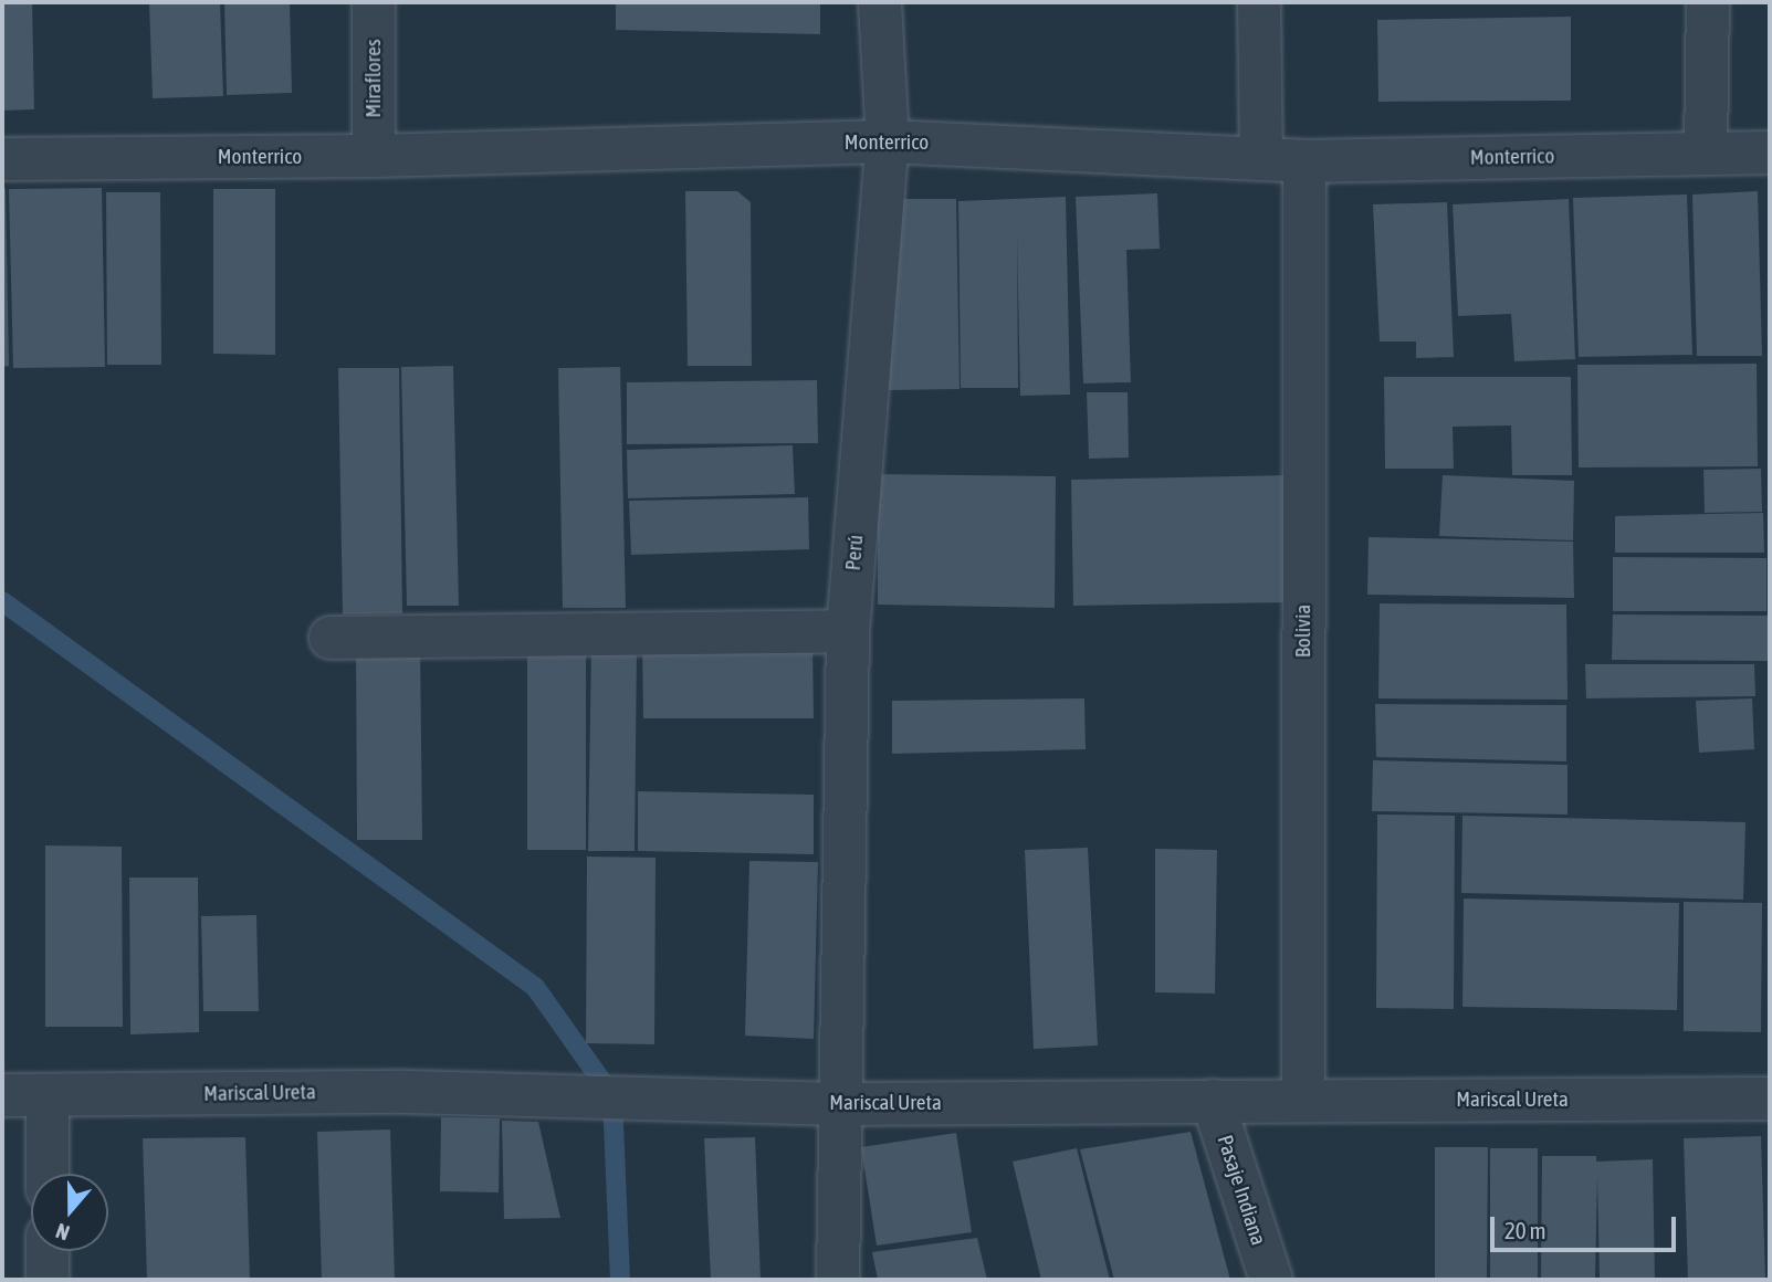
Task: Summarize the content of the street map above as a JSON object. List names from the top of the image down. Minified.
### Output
{"streets":{"street":["Miraflores","Monterrico","Perú","Bolivia","Mariscal Ureta","Pasaje Indiana"]},"crossings":[["Miraflores","Monterrico"],["Monterrico","Perú"],["Monterrico","Bolivia"],["Perú","Mariscal Ureta"],["Bolivia","Mariscal Ureta"],["Mariscal Ureta","Pasaje Indiana"]],"scale_bar":"20 m","north":"bottom"}
